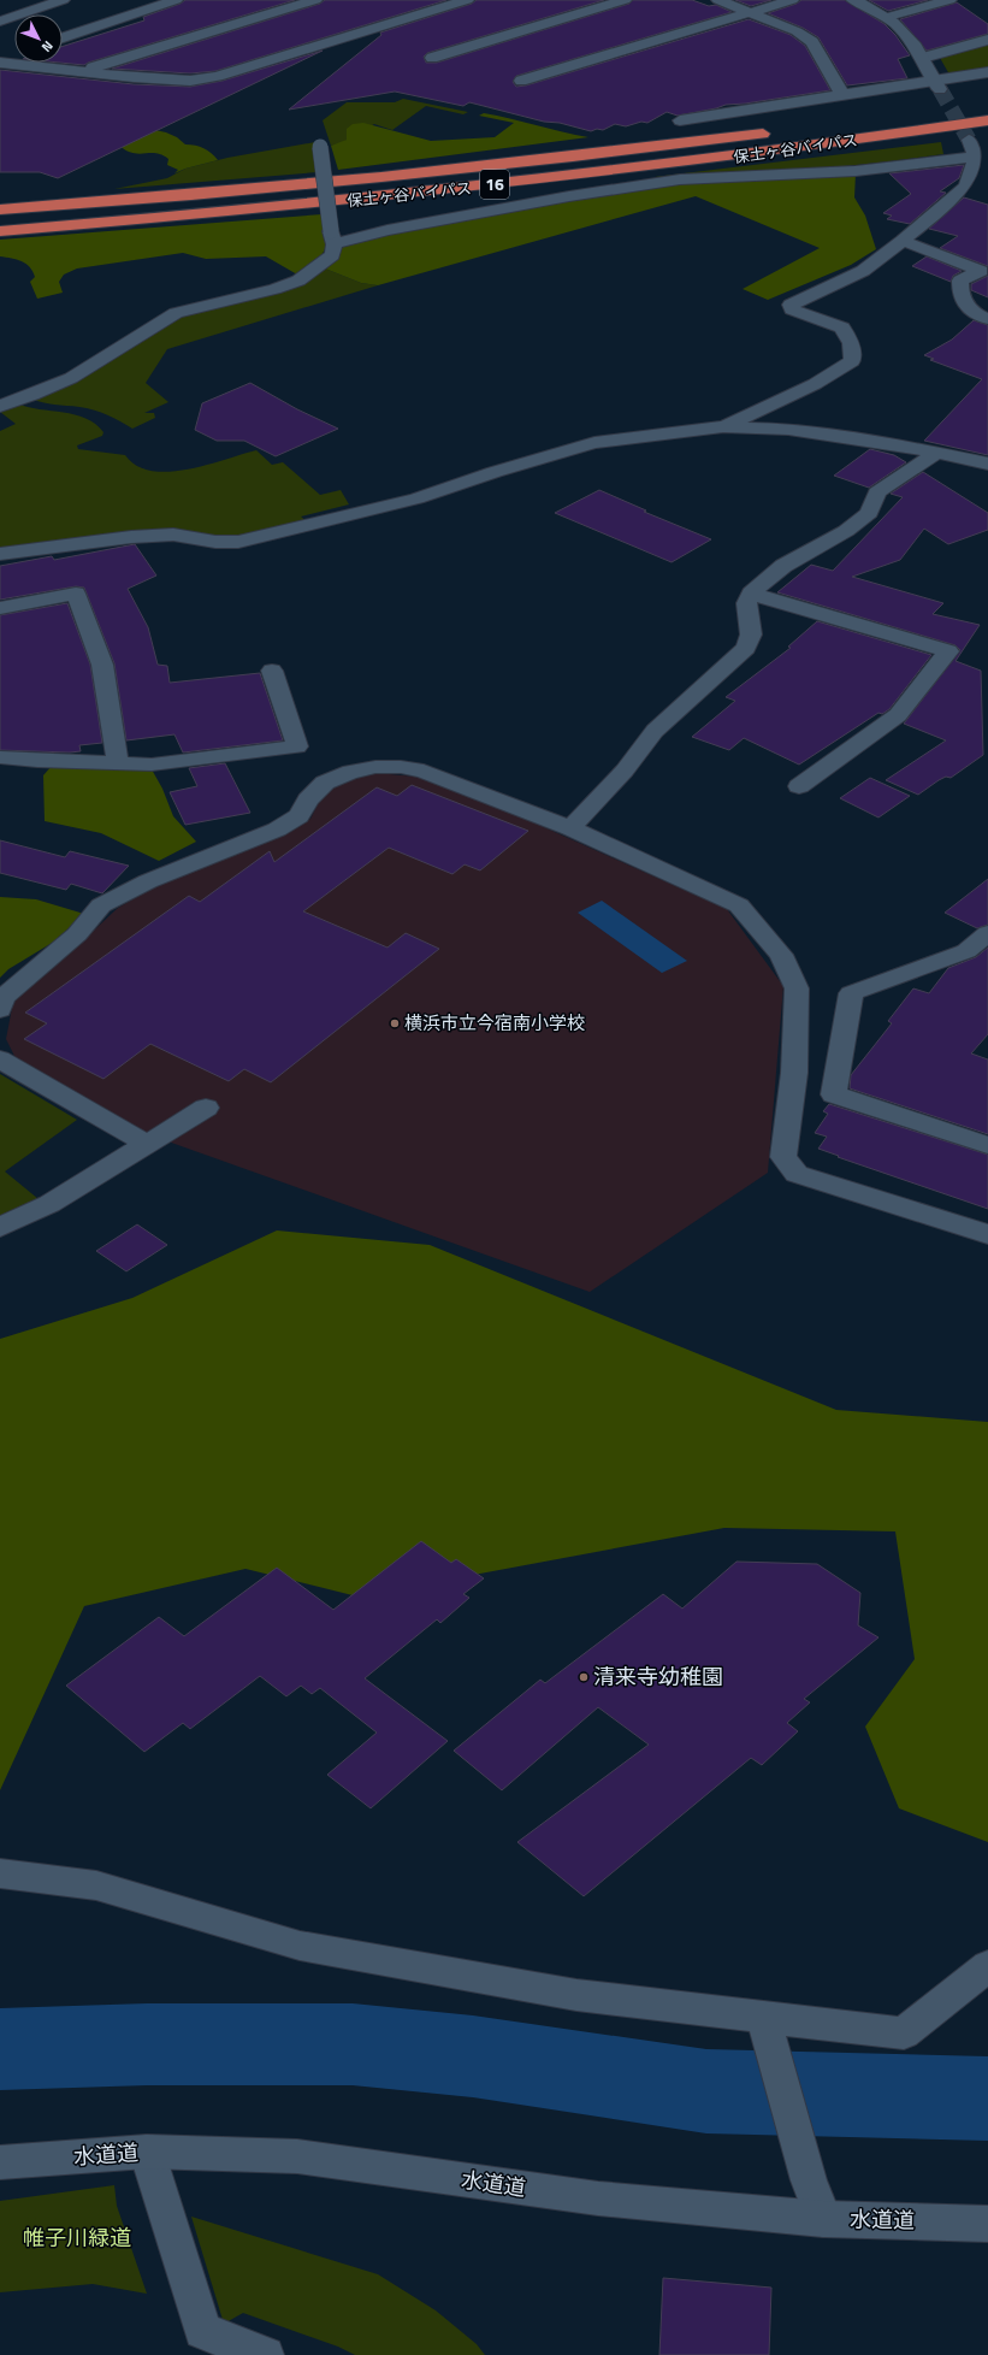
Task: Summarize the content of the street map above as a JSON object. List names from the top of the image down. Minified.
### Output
{"streets":{"highway":["保土ヶ谷バイパス","16"],"street":["水道道"]},"parks":["帷子川緑道"],"places":["横浜市立今宿南小学校","清来寺幼稚園"],"north":"bottom right"}
